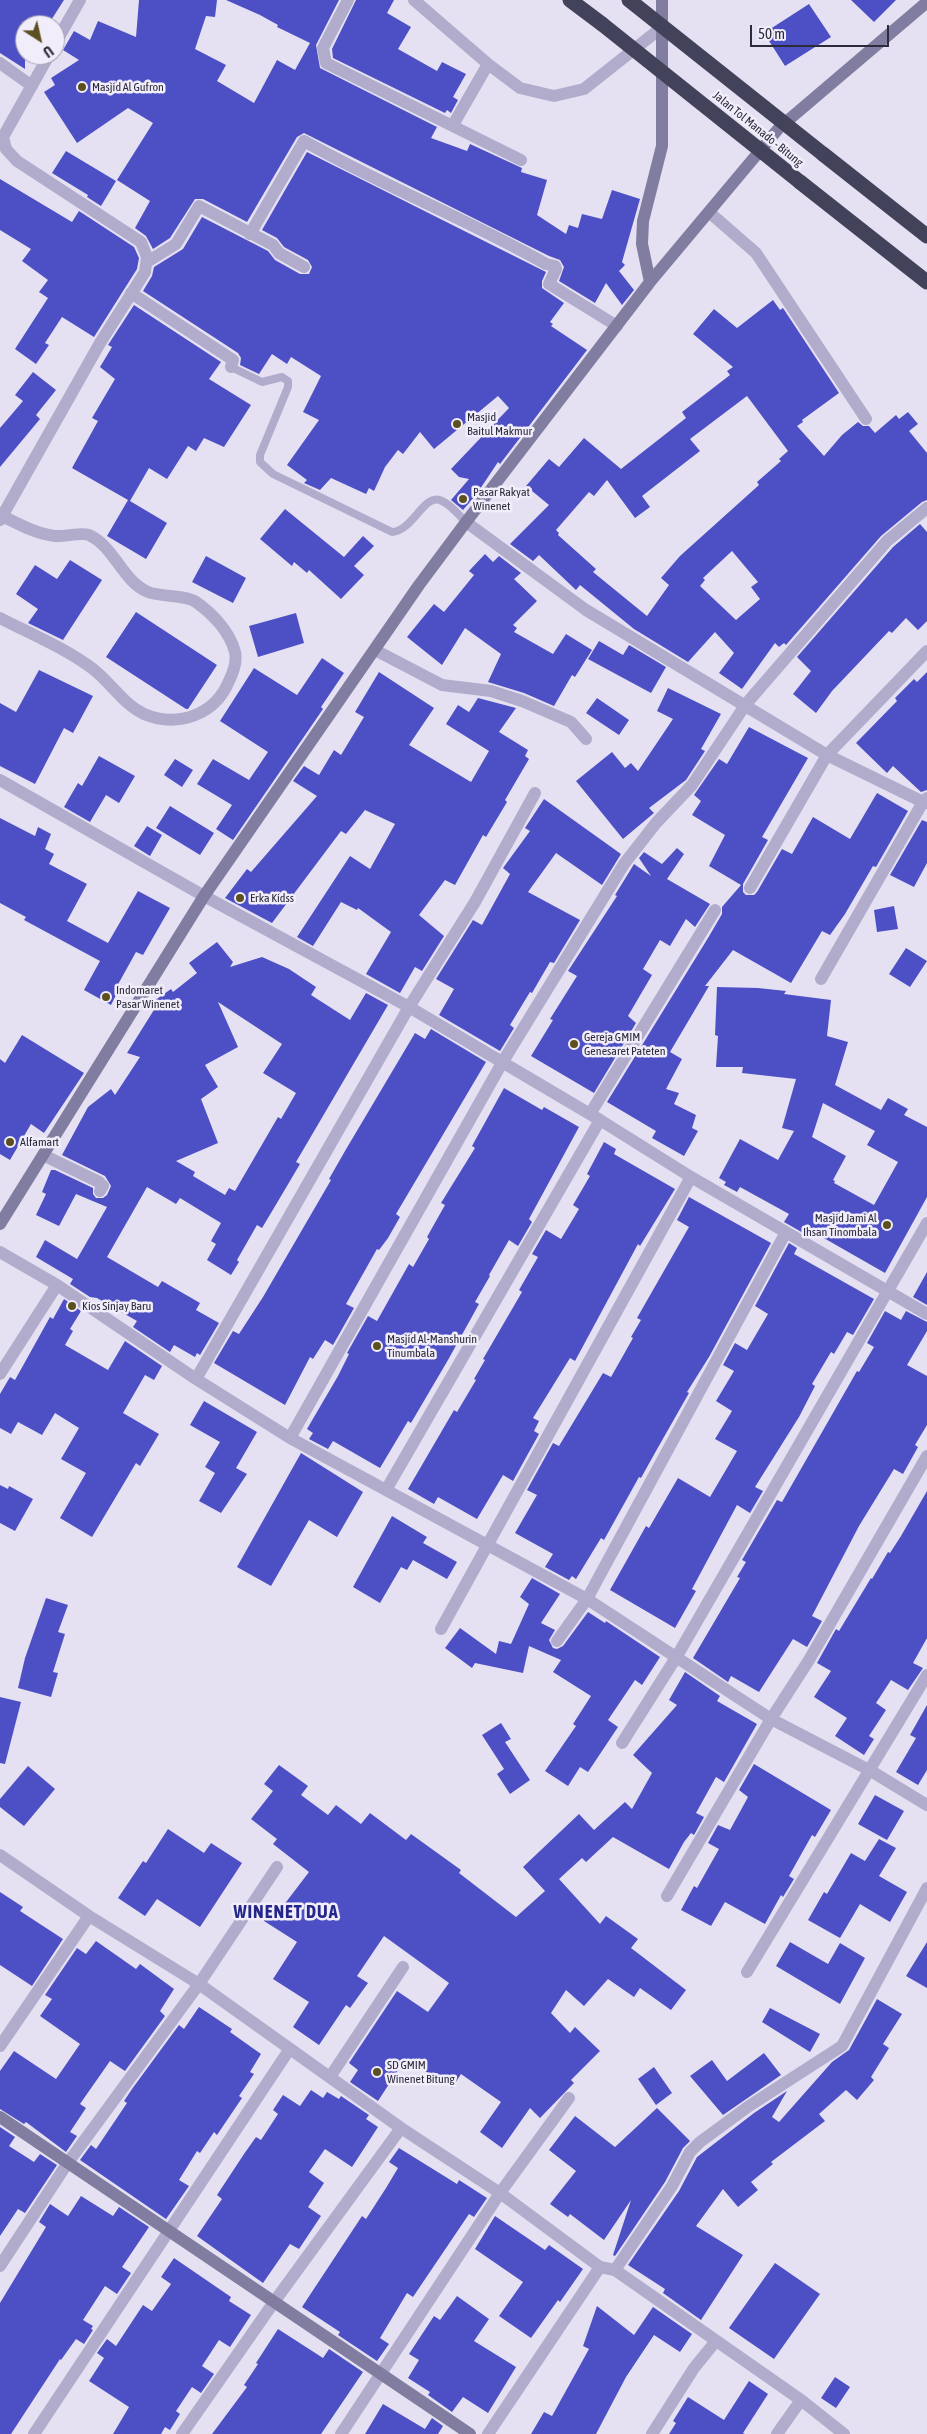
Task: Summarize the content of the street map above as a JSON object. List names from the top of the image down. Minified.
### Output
{"streets":{"highway":["Jalan Tol Manado - Bitung"]},"districts":["WINENET DUA"],"places":["Masjid Al Gufron","Masjid Baitul Makmur","Pasar Rakyat Winenet","Erka Kidss","Indomaret Pasar Winenet","Gereja GMIM Genesaret Pateten","Alfamart","Masjid Jami Al Ihsan Tinombala","Kios Sinjay Baru","Masjid Al-Manshurin Tinumbala","SD GMIM Winenet Bitung"],"scale_bar":"50 m","north":"bottom right"}
